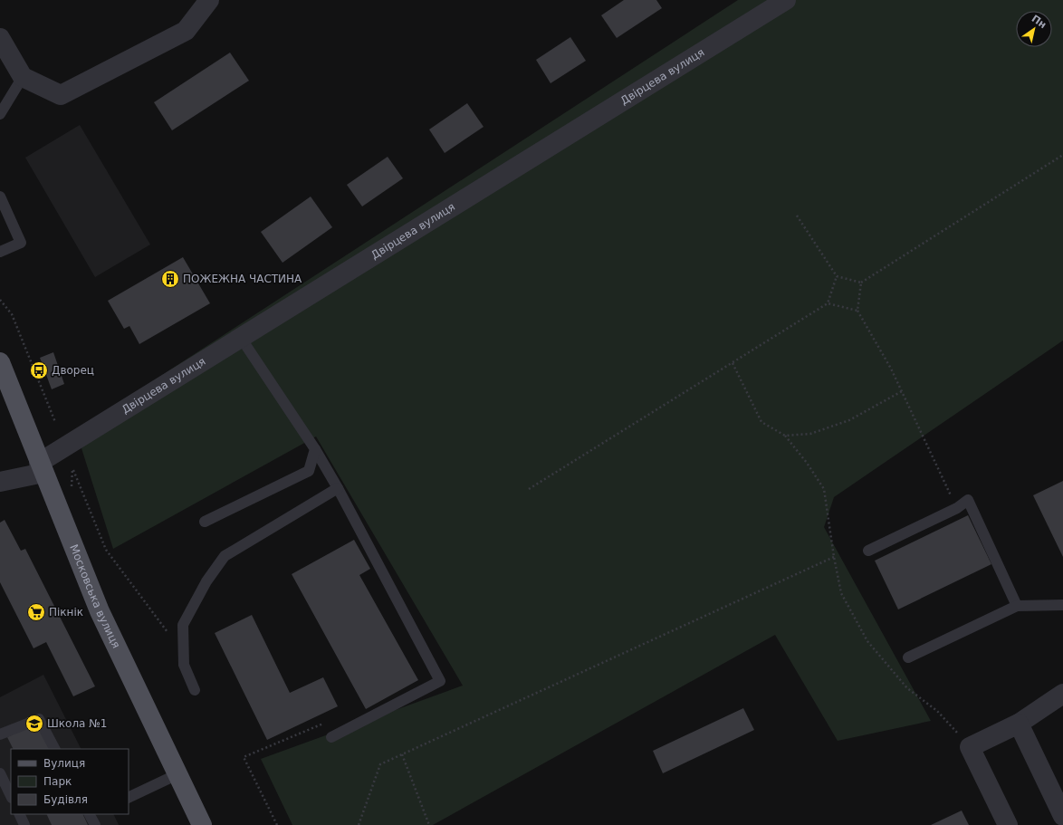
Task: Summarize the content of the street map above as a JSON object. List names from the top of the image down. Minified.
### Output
{"streets":{"main road":["Московська вулиця"],"street":["Двірцева вулиця"]},"crossings":[["Двірцева вулиця","Московська вулиця"]],"places":{"building":["ПОЖЕЖНА ЧАСТИНА"],"bus stop":["Дворец"],"supermarket":["Пікнік"],"school or university":["Школа №1"]},"legend":["Вулиця","Парк","Будівля"],"north":"top right"}
